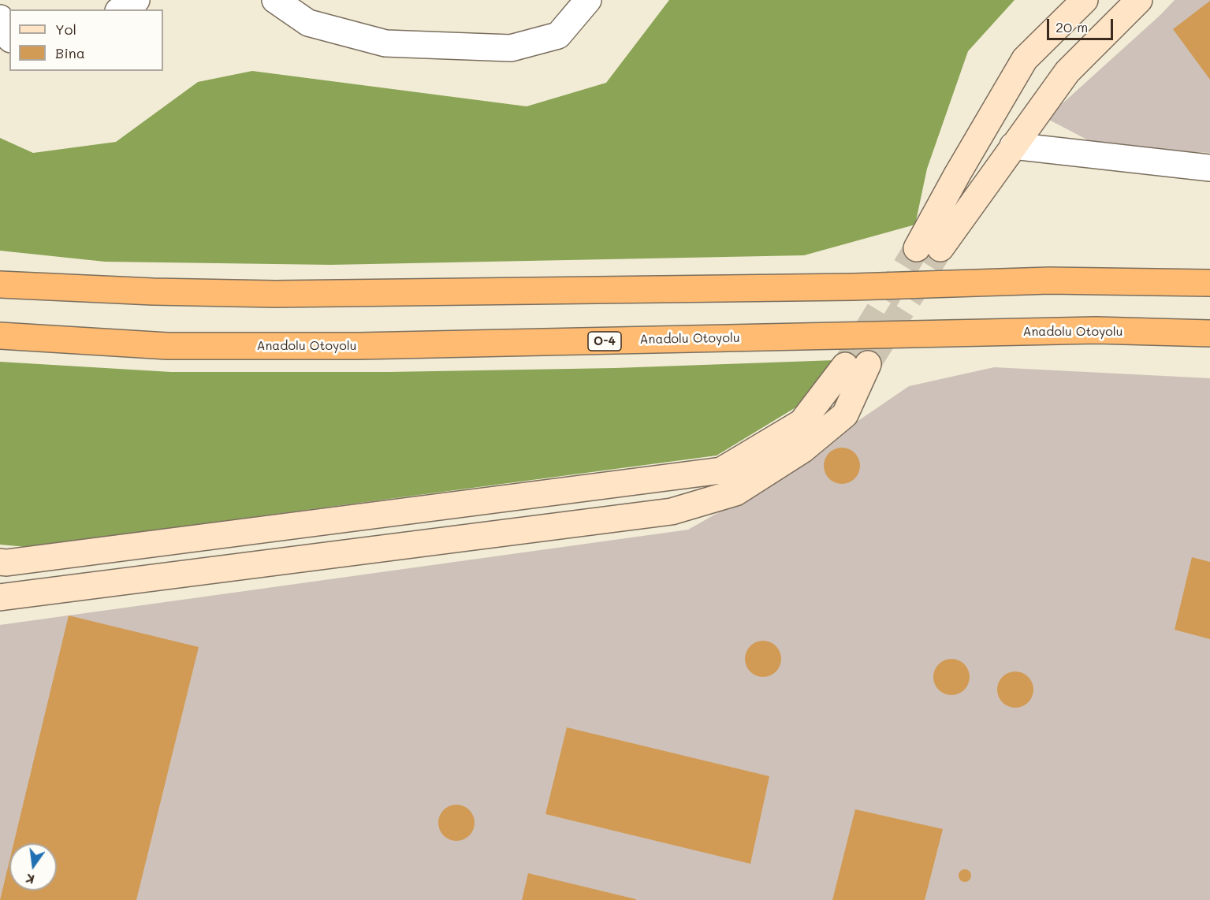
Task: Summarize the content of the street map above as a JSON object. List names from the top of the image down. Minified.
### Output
{"streets":{"highway":["Anadolu Otoyolu","O-4"]},"legend":["Yol","Bina"],"scale_bar":"20 m","north":"bottom"}
